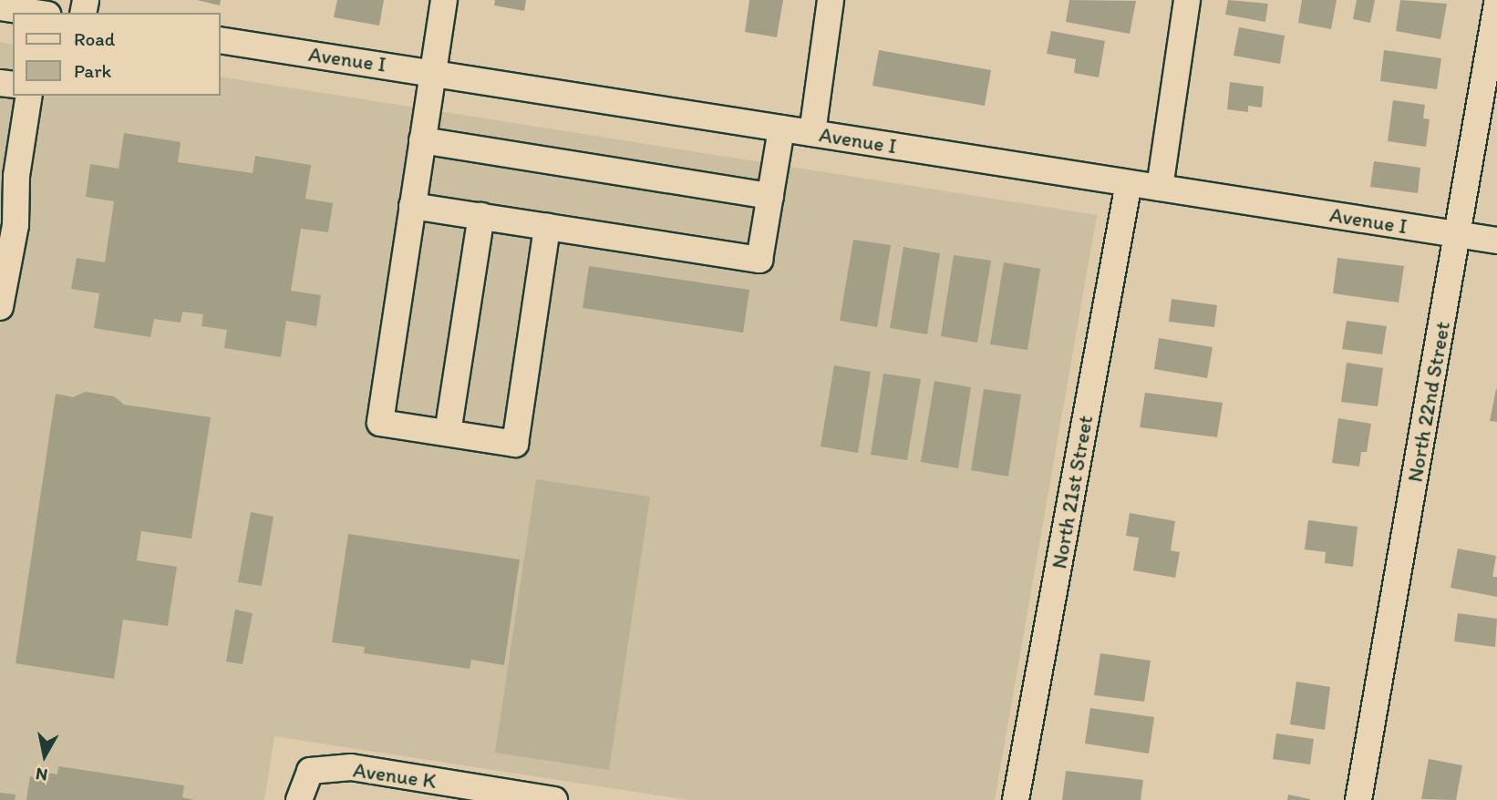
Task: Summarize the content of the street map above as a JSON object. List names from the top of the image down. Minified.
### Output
{"streets":{"street":["Avenue I","North 22nd Street","North 21st Street","Avenue K"]},"crossings":[["Avenue I","North 22nd Street"],["Avenue I","North 21st Street"]],"legend":["Road","Park"],"north":"bottom"}
